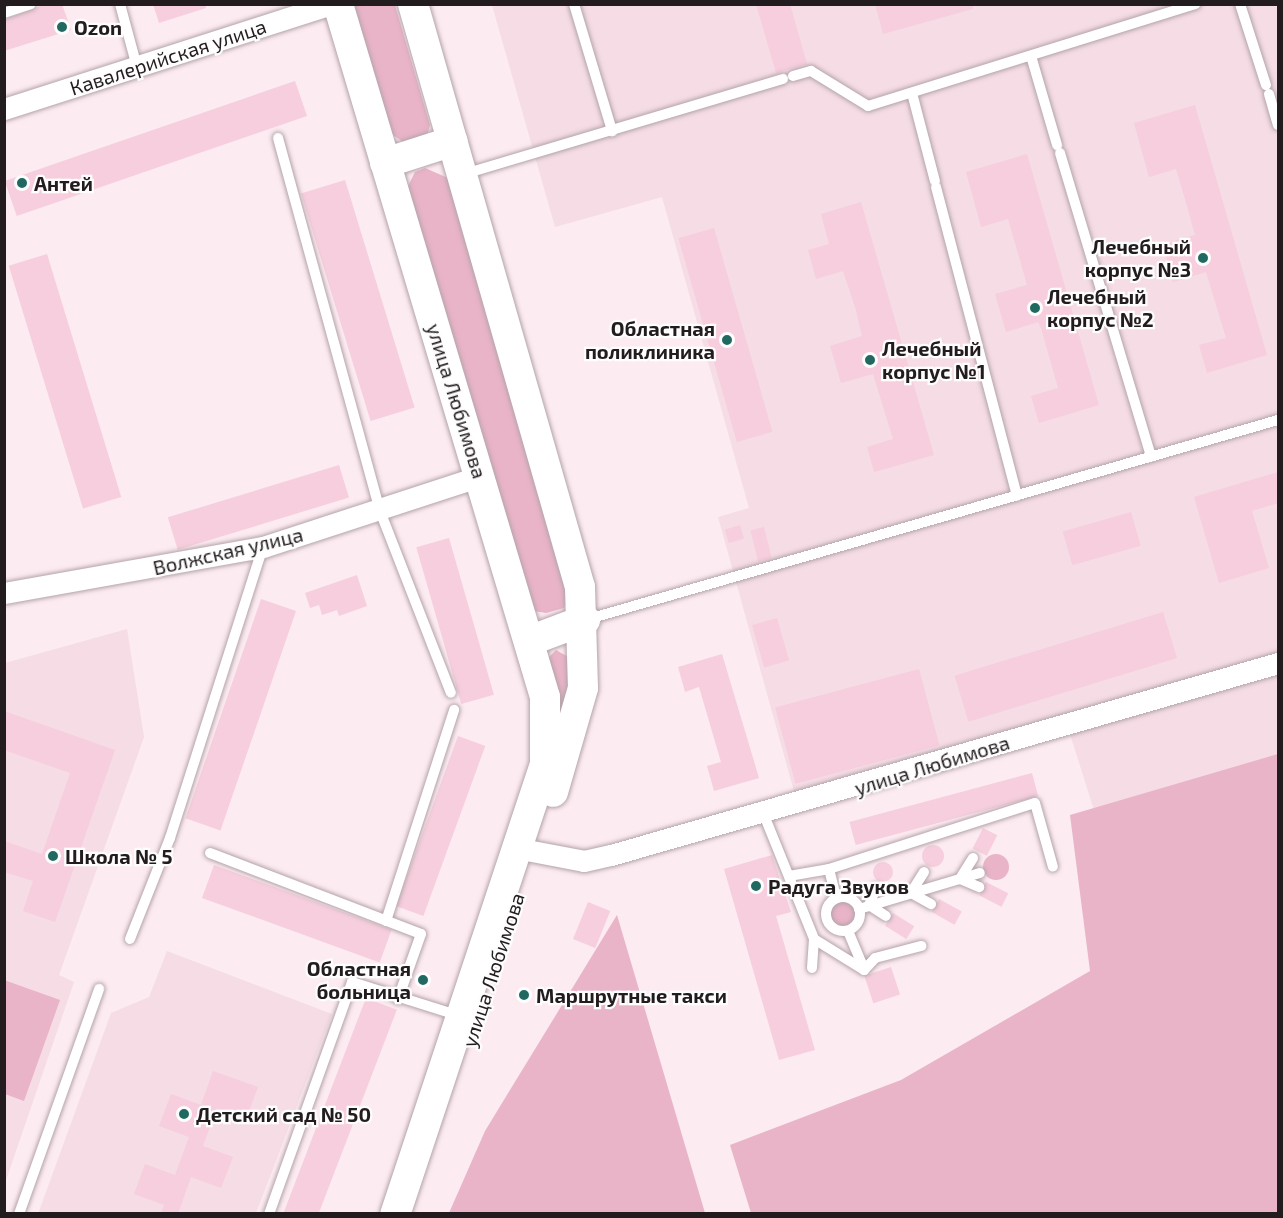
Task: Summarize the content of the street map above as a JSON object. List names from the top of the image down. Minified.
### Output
{"streets":{"main road":["улица Любимова"],"street":["Кавалерийская улица","Волжская улица"]},"crossings":[["улица Любимова","Волжская улица"]],"places":["Ozon","Антей","Лечебный корпус №3","Лечебный корпус №2","Областная поликлиника","Лечебный корпус №1","Школа № 5","Радуга Звуков","Областная больница","Маршрутные такси","Детский сад № 50"]}
